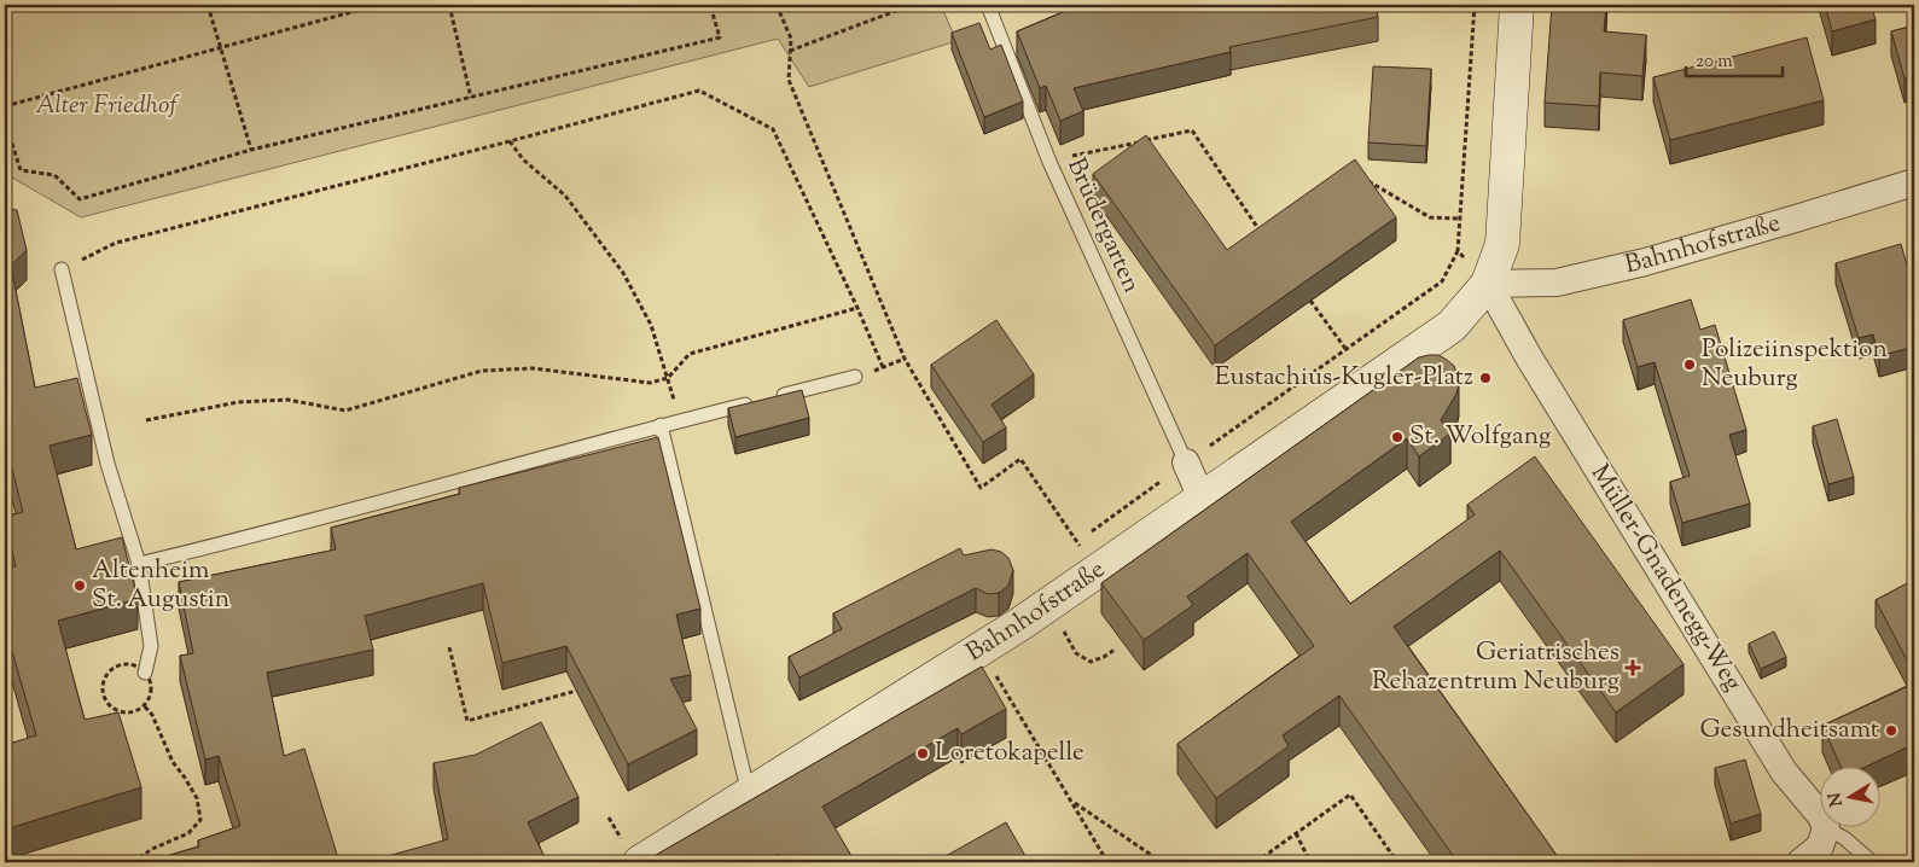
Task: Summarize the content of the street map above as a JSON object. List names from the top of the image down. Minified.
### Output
{"streets":{"main road":["Bahnhofstraße"],"street":["Müller-Gnadenegg-Weg"],"lane":["Brüdergarten"]},"crossings":[["Bahnhofstraße","Müller-Gnadenegg-Weg"]],"parks":["Alter Friedhof"],"places":{"other":["Polizeiinspektion Neuburg","Eustachius-Kugler-Platz","St. Wolfgang","Altenheim St. Augustin","Gesundheitsamt","Loretokapelle"],"health":["Geriatrisches Rehazentrum Neuburg"]},"scale_bar":"20 m","north":"left"}
